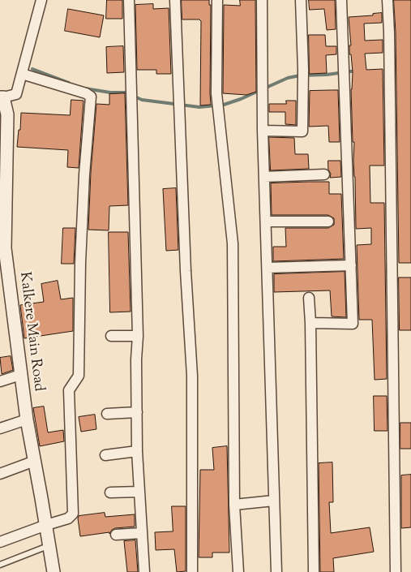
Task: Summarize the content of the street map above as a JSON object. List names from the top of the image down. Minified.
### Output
{"streets":{"street":["Kalkere Main Road"]}}
